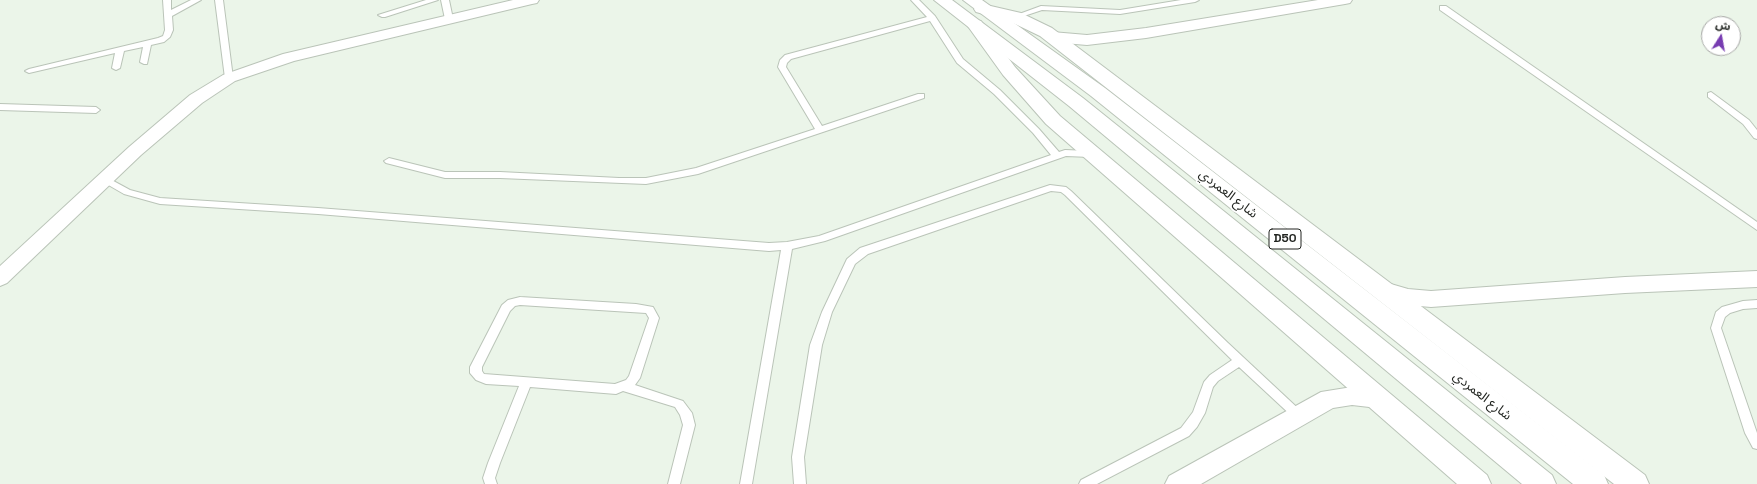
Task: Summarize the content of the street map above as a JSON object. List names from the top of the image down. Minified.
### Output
{"streets":{"main road":["شارع العمردي","D50"]},"north":"top"}
